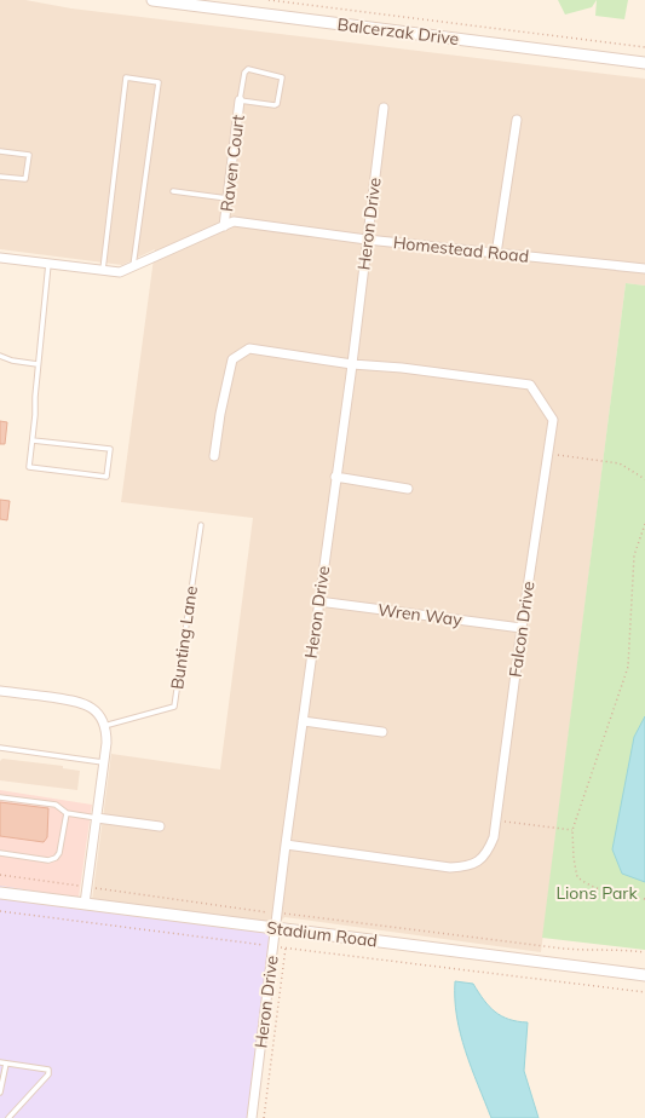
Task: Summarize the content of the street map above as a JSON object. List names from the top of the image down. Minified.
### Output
{"streets":{"street":["Balcerzak Drive","Raven Court","Heron Drive","Homestead Road","Wren Way","Falcon Drive","Stadium Road"],"lane":["Bunting Lane"]},"crossings":[["Raven Court","Homestead Road"],["Heron Drive","Homestead Road"],["Heron Drive","Wren Way"],["Heron Drive","Falcon Drive"],["Heron Drive","Stadium Road"],["Wren Way","Falcon Drive"]],"parks":["Lions Park"]}
